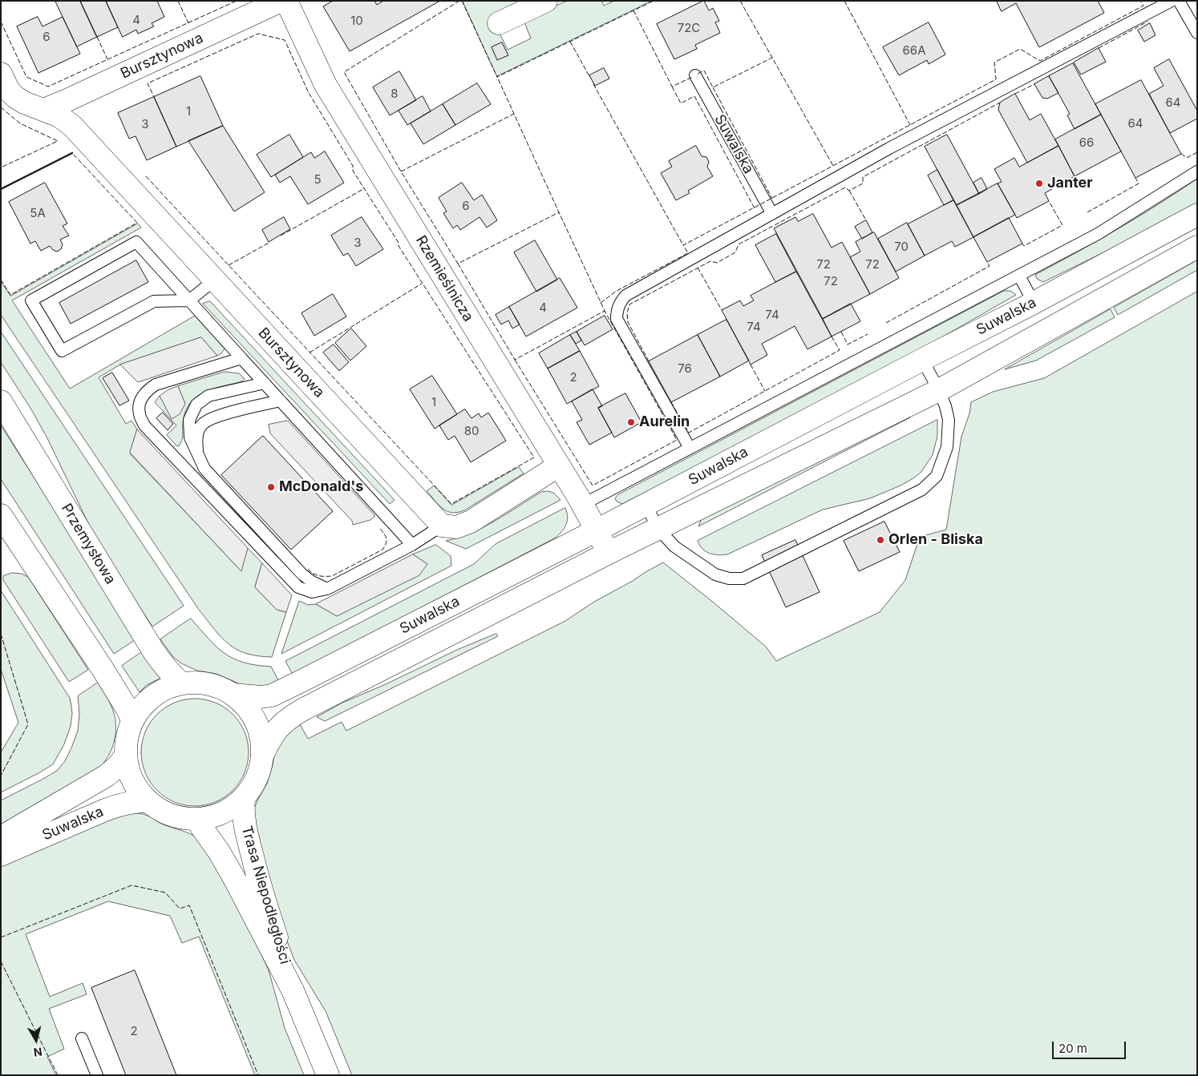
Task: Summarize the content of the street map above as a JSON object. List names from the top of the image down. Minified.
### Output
{"streets":{"street":["Bursztynowa","Suwalska","Rzemieślnicza","Przemysłowa","Trasa Niepodległości"]},"crossings":[["Suwalska","Rzemieślnicza"],["Suwalska","Przemysłowa"],["Suwalska","Trasa Niepodległości"],["Przemysłowa","Trasa Niepodległości"]],"places":["Janter","Aurelin","McDonald's","Orlen - Bliska"],"house_numbers":["4","10","72C","6","66A","8","64","1","64","3","66","5","6","5A","3","70","72","72","72","4","74","74","76","2","1","80","2"],"scale_bar":"20 m","north":"bottom"}
